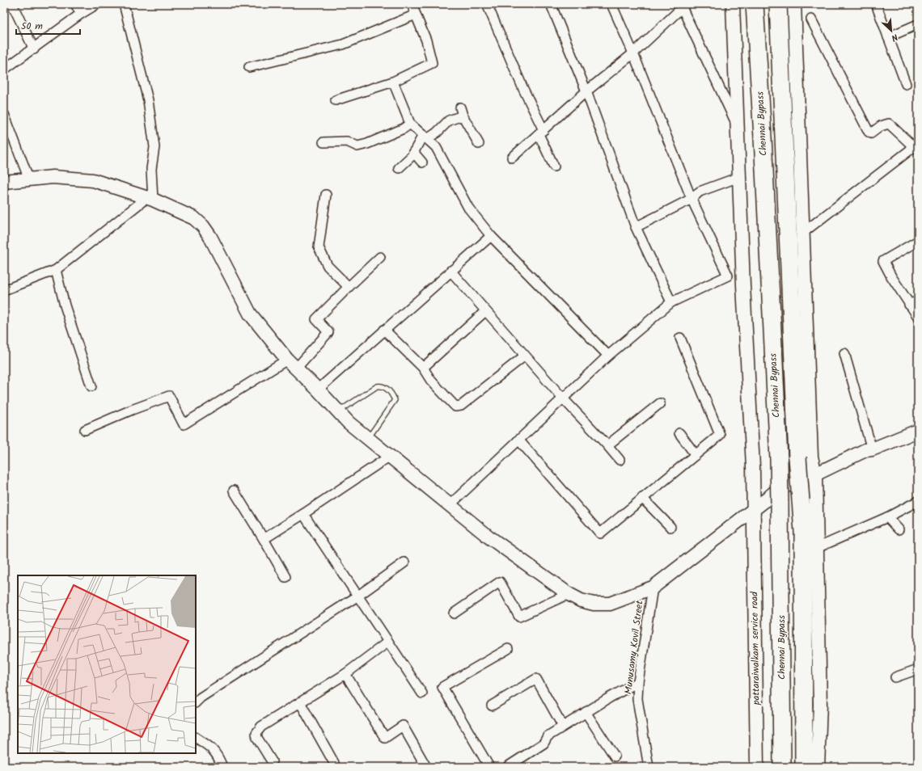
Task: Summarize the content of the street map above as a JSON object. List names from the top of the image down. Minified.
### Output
{"streets":{"highway":["Chennai Bypass"],"street":["Munusamy Kovil Street","pattaraiwalkam service road"]},"scale_bar":"50 m","north":"bottom right"}
